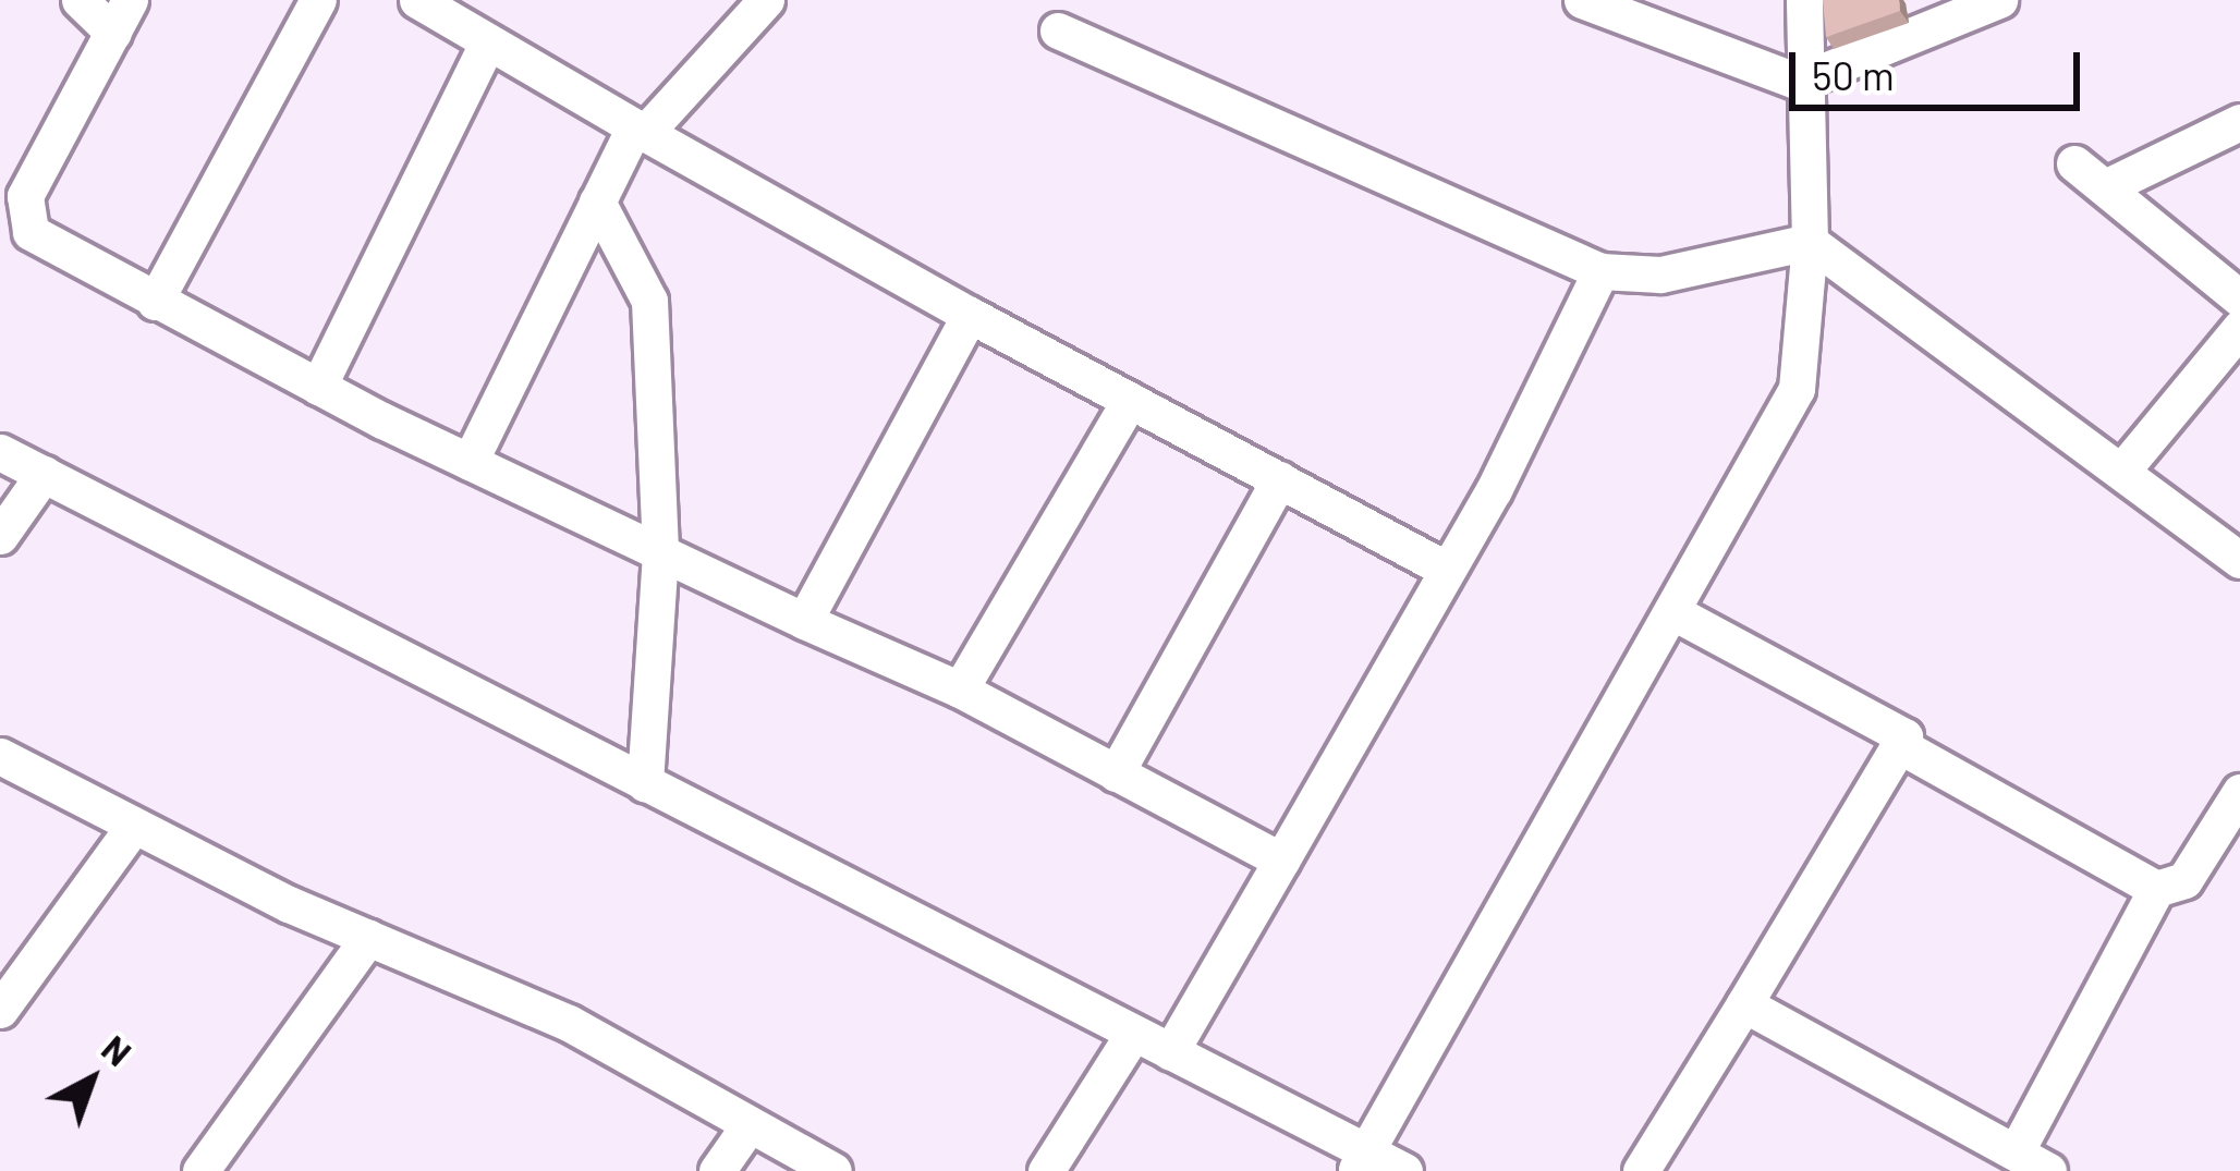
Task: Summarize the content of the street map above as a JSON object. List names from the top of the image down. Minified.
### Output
{"scale_bar":"50 m","north":"top right"}
